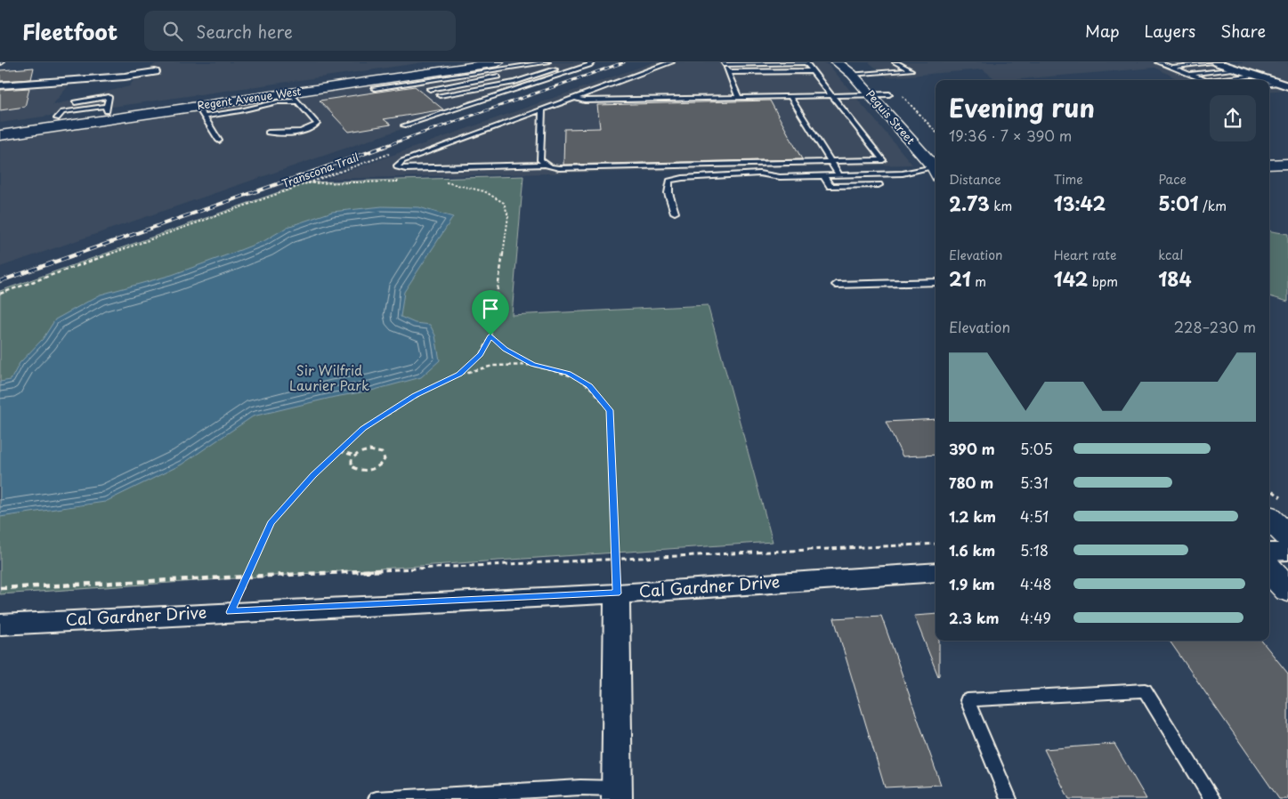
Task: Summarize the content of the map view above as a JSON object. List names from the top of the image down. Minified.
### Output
{"streets":{"main road":["Regent Avenue West","Peguis Street"],"street":["Cal Gardner Drive"],"path":["Transcona Trail"]},"parks":["Sir Wilfrid Laurier Park"],"page":{"header":"Fleetfoot","search":"Search here","nav":["Map","Layers","Share"],"heading":["Evening run","19:36 · 7 × 390 m"],"stats":[["Distance","2.73 km"],["Time","13:42"],["Pace","5:01 /km"],["Elevation","21 m"],["Heart rate","142 bpm"],["kcal","184"]],"chart":["Elevation","228–230 m"],"list":[{"name":"390 m","note":"5:05"},{"name":"780 m","note":"5:31"},{"name":"1.2 km","note":"4:51"},{"name":"1.6 km","note":"5:18"},{"name":"1.9 km","note":"4:48"},{"name":"2.3 km","note":"4:49"}]}}
